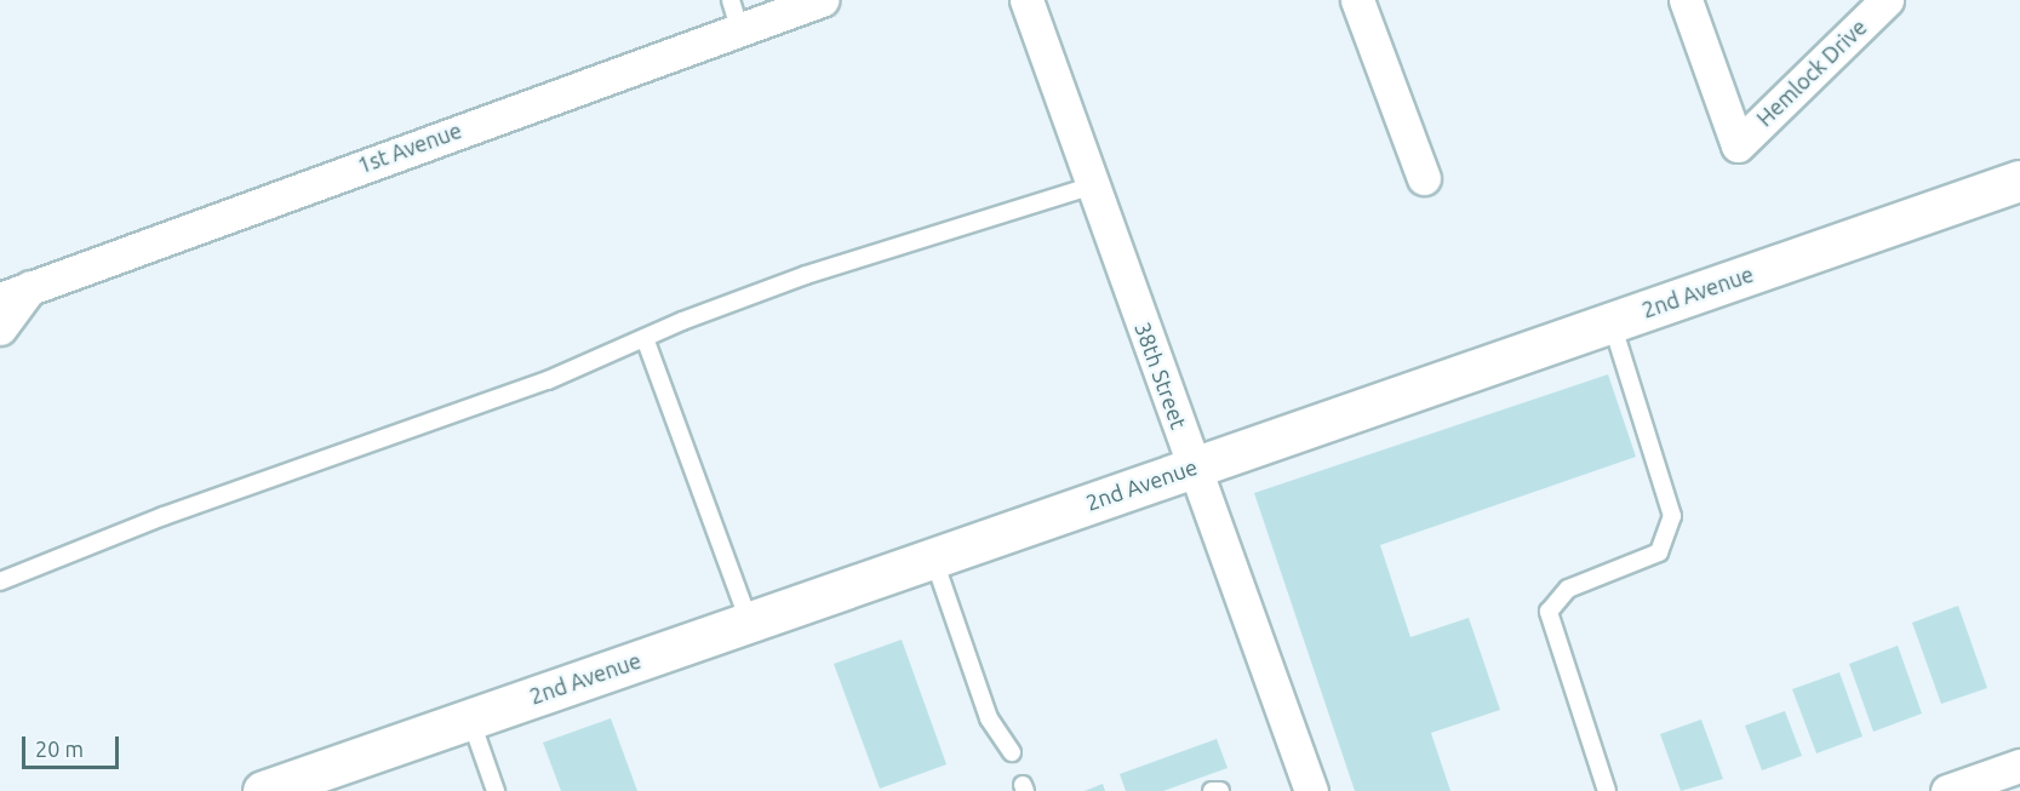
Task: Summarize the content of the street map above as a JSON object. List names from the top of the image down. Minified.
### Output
{"streets":{"main road":["2nd Avenue"],"street":["Hemlock Drive","1st Avenue","38th Street"]},"crossings":[["2nd Avenue","38th Street"]],"scale_bar":"20 m"}
